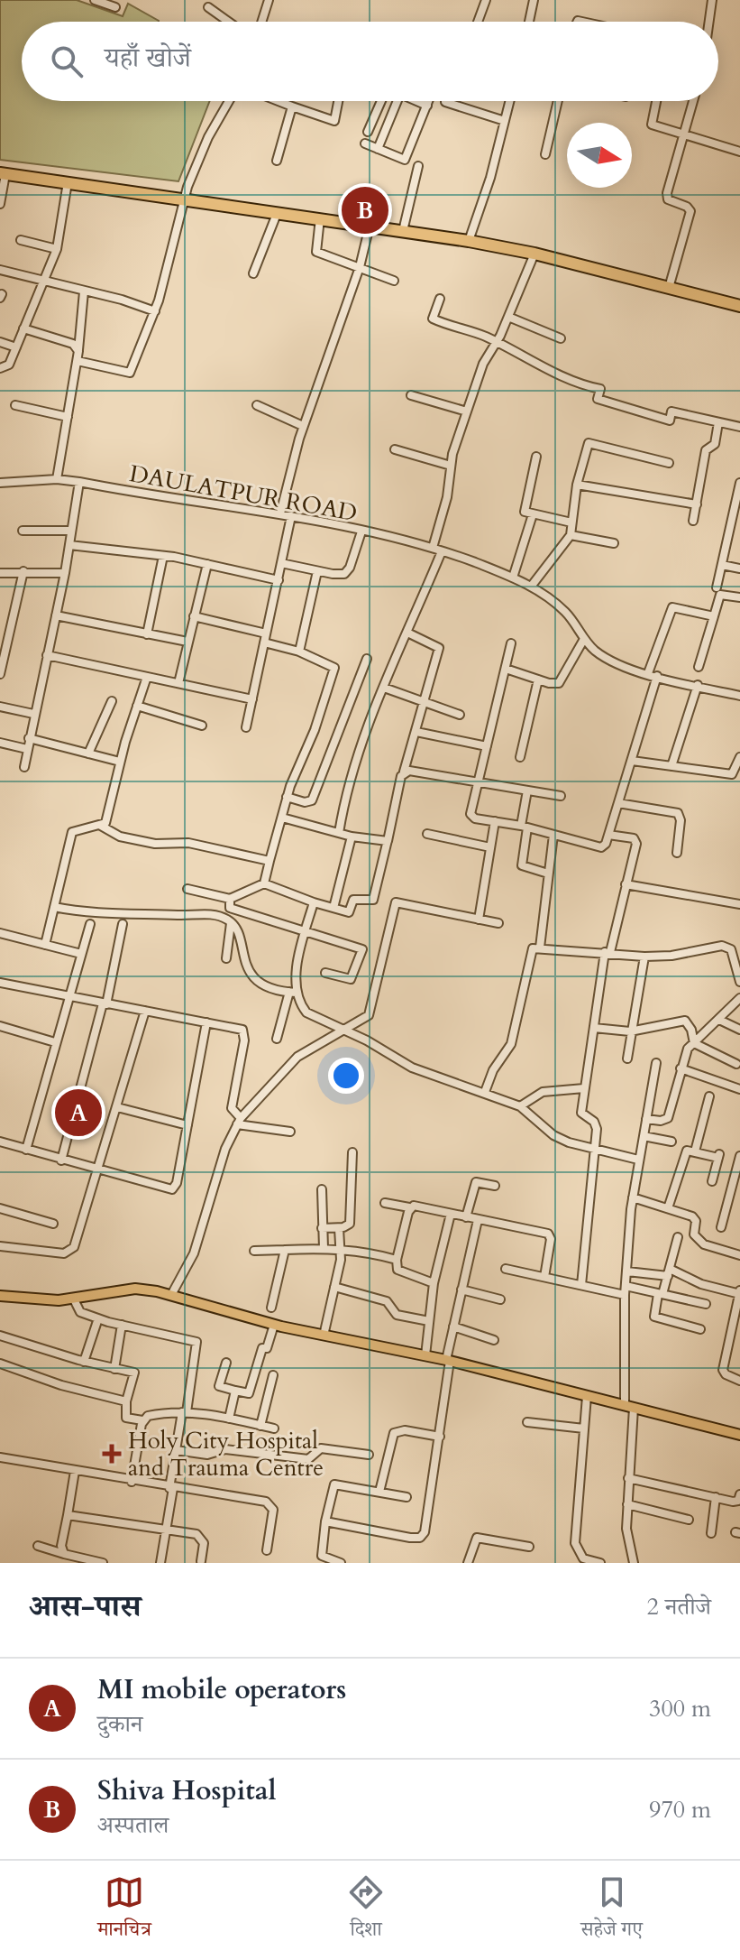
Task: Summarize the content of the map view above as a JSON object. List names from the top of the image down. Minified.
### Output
{"streets":{"street":["DAULATPUR ROAD"]},"places":{"health":["Holy City Hospital and Trauma Centre"]},"north":"right","page":{"search":"यहाँ खोजें","pins":["B","A"],"heading":["आस-पास","2 नतीजे"],"list":[{"mark":"A","name":"MI mobile operators","note":"दुकान","value":"300 m"},{"mark":"B","name":"Shiva Hospital","note":"अस्पताल","value":"970 m"}],"nav":["मानचित्र","दिशा","सहेजे गए"]}}
